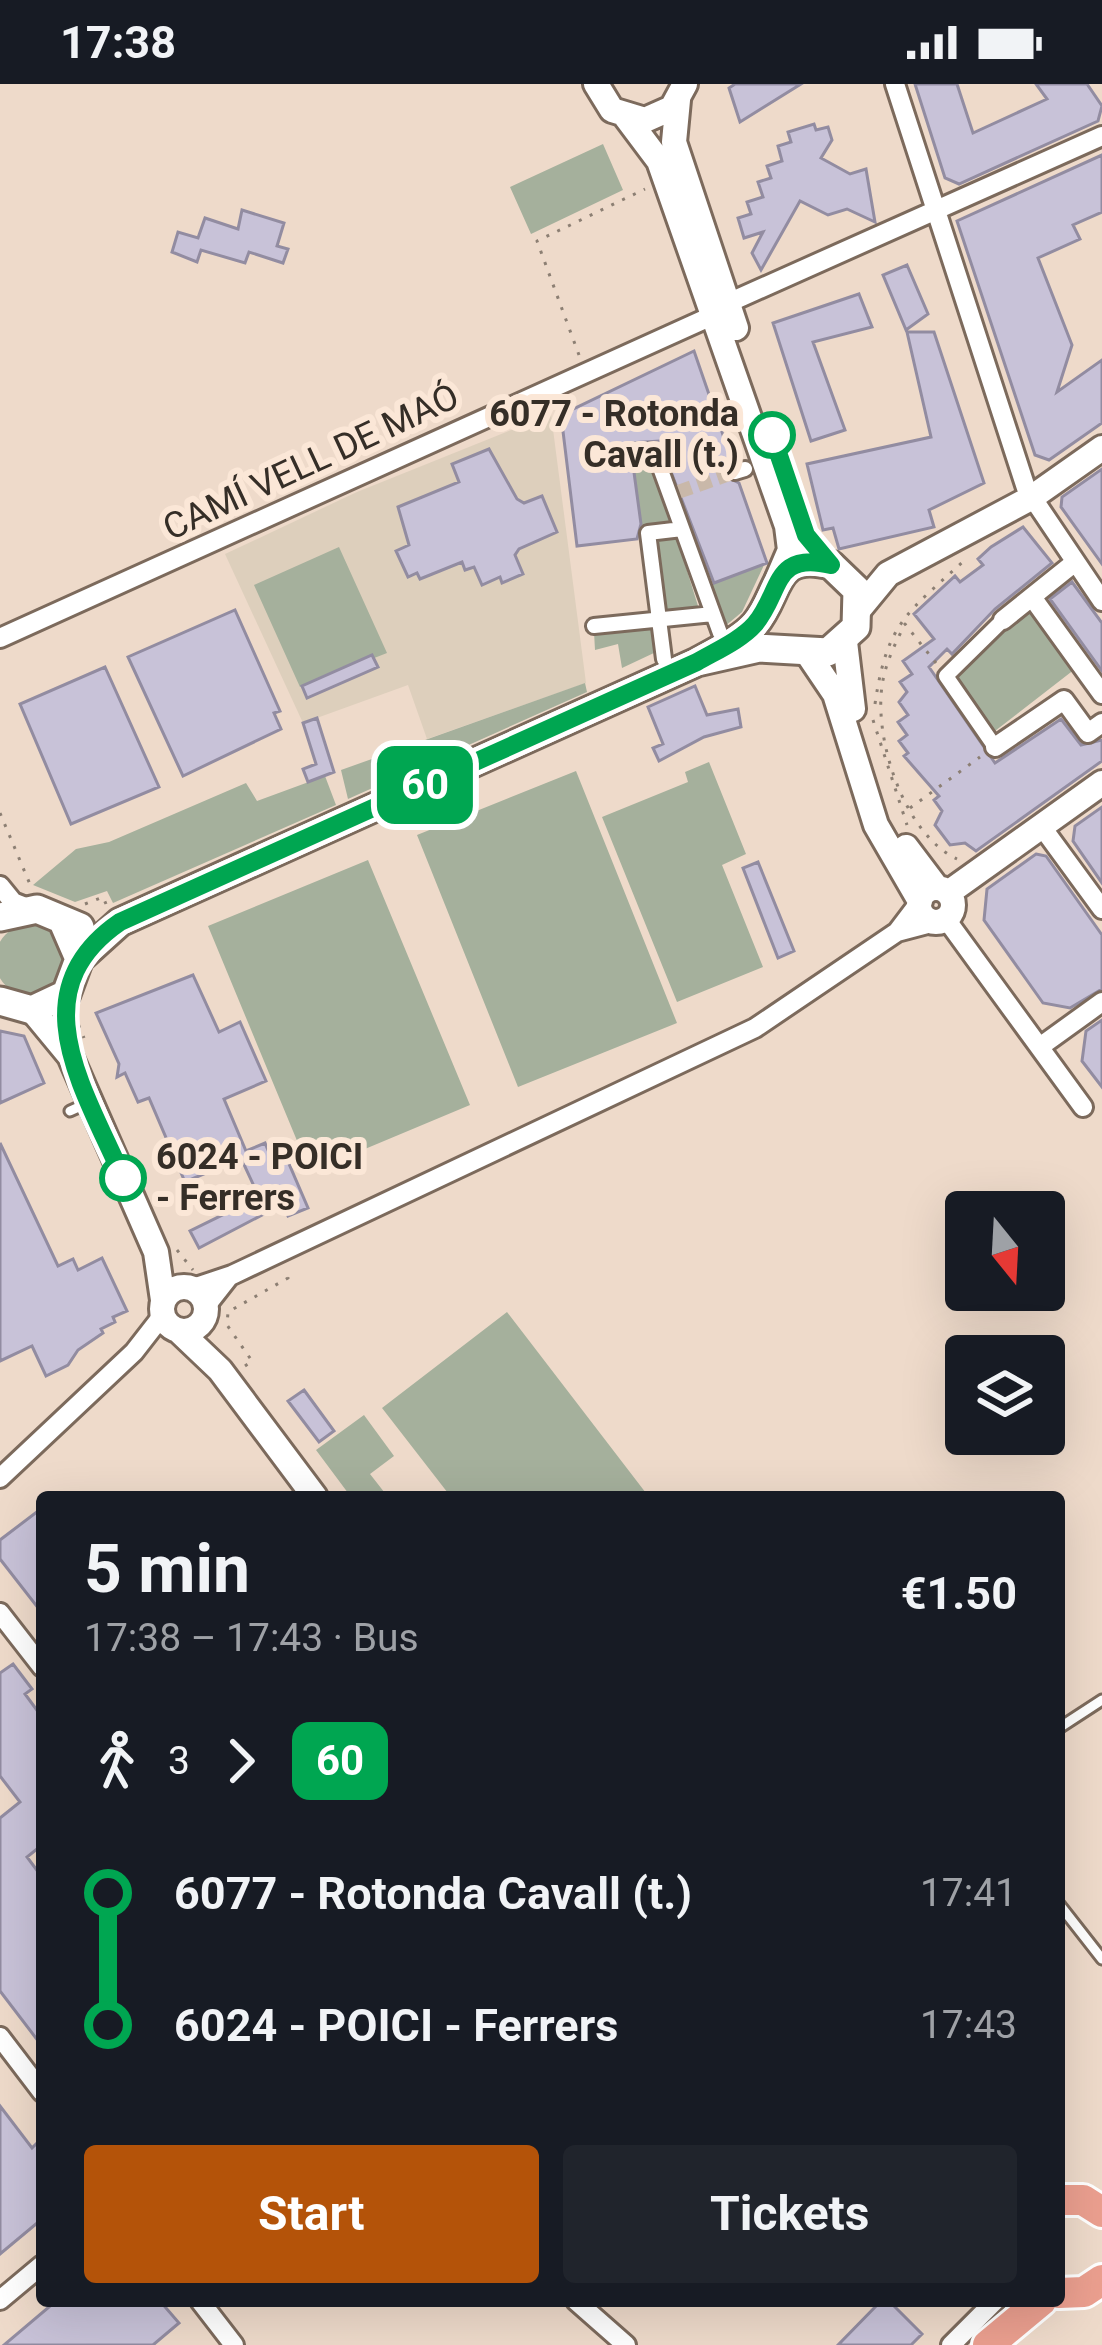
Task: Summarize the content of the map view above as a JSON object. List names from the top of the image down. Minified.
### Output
{"streets":{"street":["CAMÍ VELL DE MAÓ"]},"places":["6077 - Rotonda Cavall (t.)","6024 - POICI - Ferrers"],"lines":["bus line 60"],"north":"bottom","page":{"status":"17:38","on_map":"60","heading":["5 min","17:38 – 17:43 · Bus","€1.50"],"legs":["3","60"],"list":[{"name":"6077 - Rotonda Cavall (t.)","value":"17:41"},{"name":"6024 - POICI - Ferrers","value":"17:43"}],"buttons":["Start","Tickets"]}}
